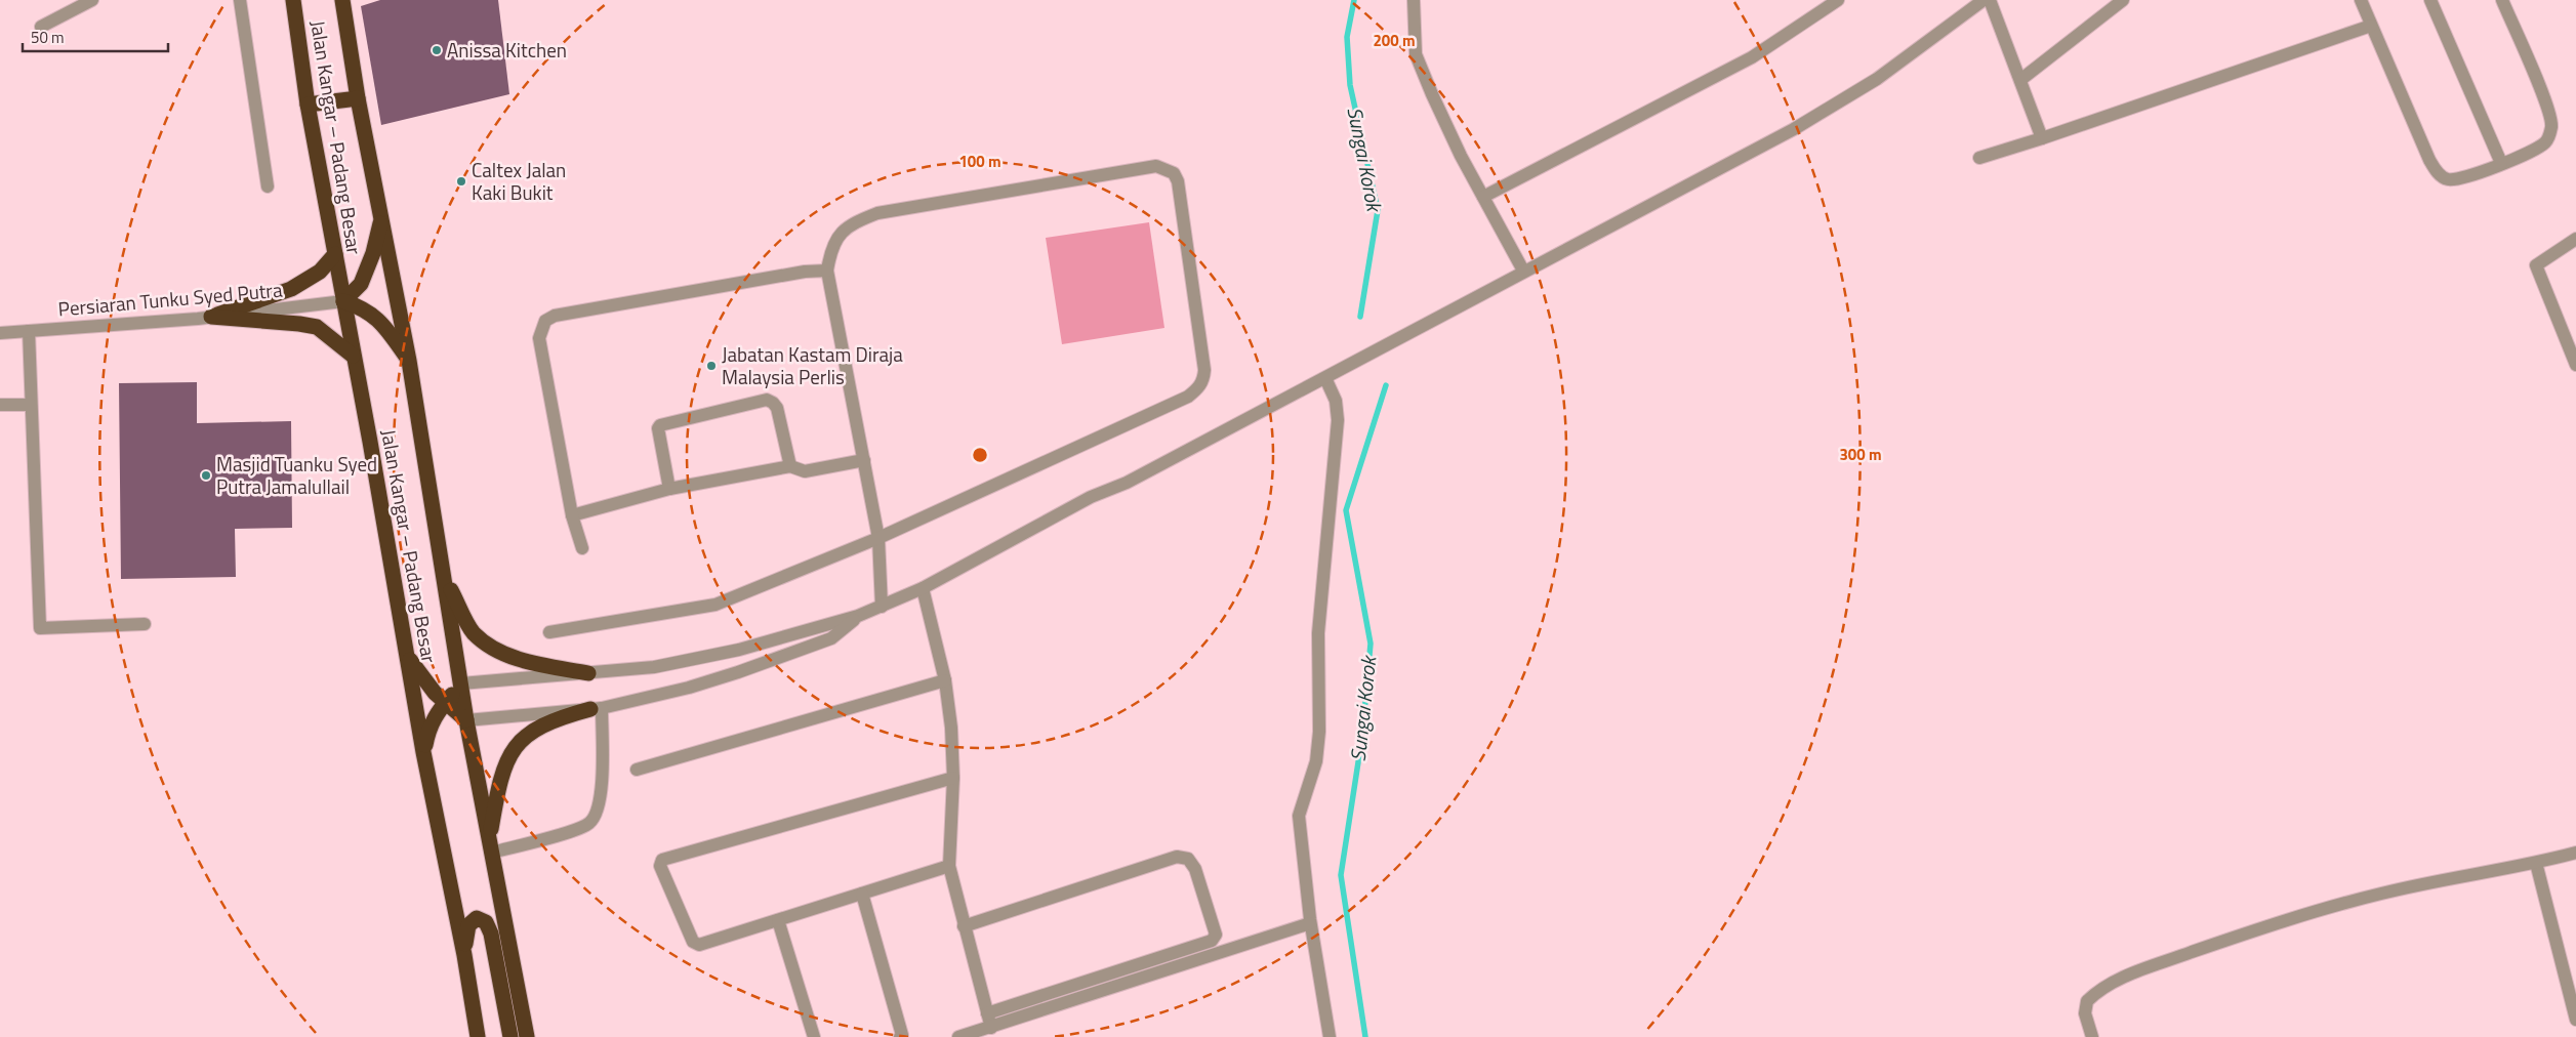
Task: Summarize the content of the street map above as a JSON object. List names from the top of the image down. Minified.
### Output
{"streets":{"highway":["Jalan Kangar – Padang Besar"],"street":["Persiaran Tunku Syed Putra"]},"crossings":[["Jalan Kangar – Padang Besar","Persiaran Tunku Syed Putra"]],"water":["Sungai Korok"],"places":["Anissa Kitchen","Caltex Jalan Kaki Bukit","Jabatan Kastam Diraja Malaysia Perlis","Masjid Tuanku Syed Putra Jamalullail"],"scale_bar":"50 m","rings":["200 m","100 m","300 m"]}
